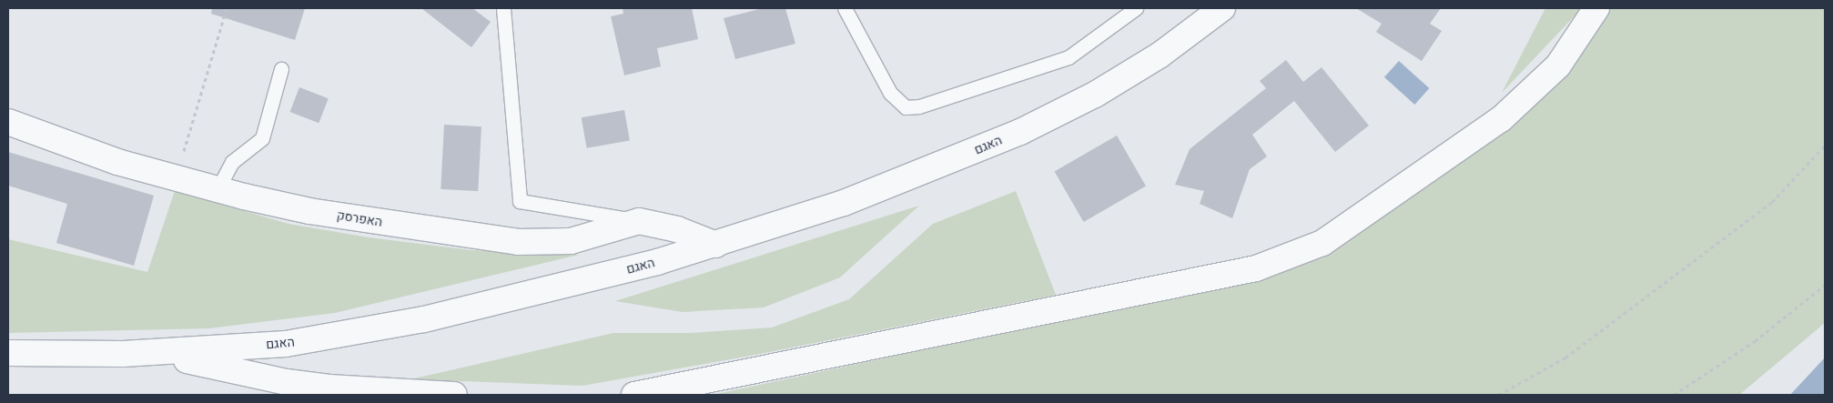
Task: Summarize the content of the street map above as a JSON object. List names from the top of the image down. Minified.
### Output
{"streets":{"street":["האגם","האפרסק"]},"crossings":[["האגם","האפרסק"]]}
